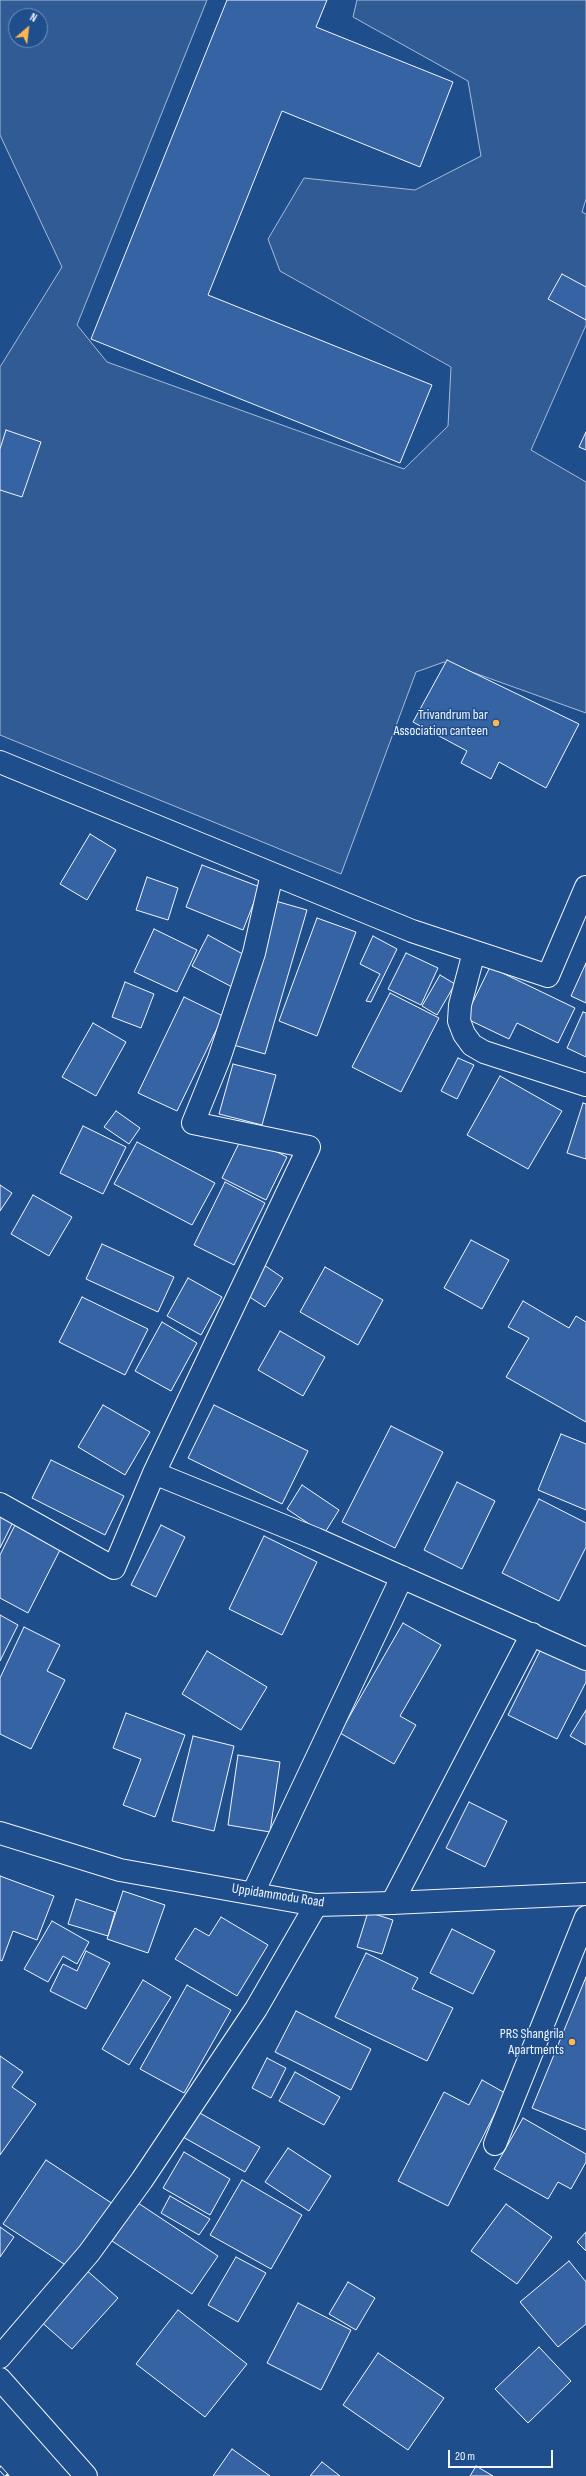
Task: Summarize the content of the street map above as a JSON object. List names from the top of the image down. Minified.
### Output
{"streets":{"street":["Uppidammodu Road"]},"places":["Trivandrum bar Association canteen","PRS Shangrila Apartments"],"scale_bar":"20 m","north":"top right"}
